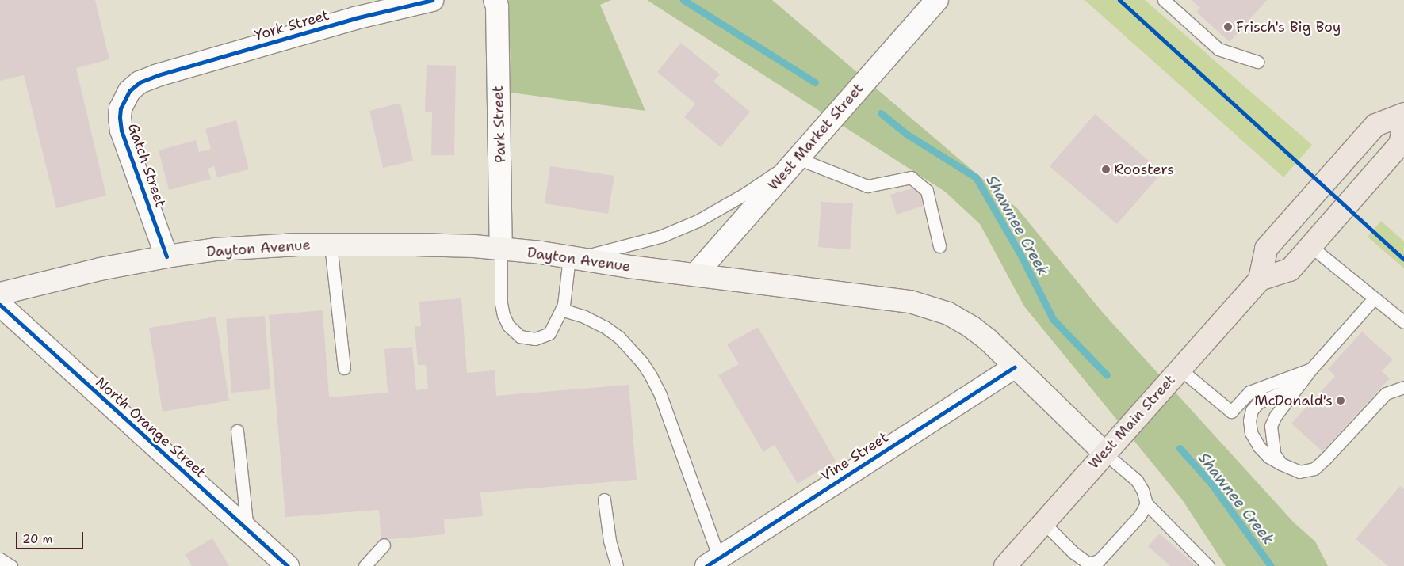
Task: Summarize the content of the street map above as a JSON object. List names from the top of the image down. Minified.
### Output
{"streets":{"main road":["Dayton Avenue","West Main Street"],"street":["York Street","Park Street","West Market Street","Gatch Street","North Orange Street","Vine Street"]},"crossings":[["York Street","Gatch Street"],["Park Street","Dayton Avenue"],["West Market Street","Dayton Avenue"],["Gatch Street","Dayton Avenue"],["Dayton Avenue","West Main Street"],["Dayton Avenue","Vine Street"]],"water":["Shawnee Creek"],"places":["Frisch's Big Boy","Roosters","McDonald's"],"scale_bar":"20 m"}
